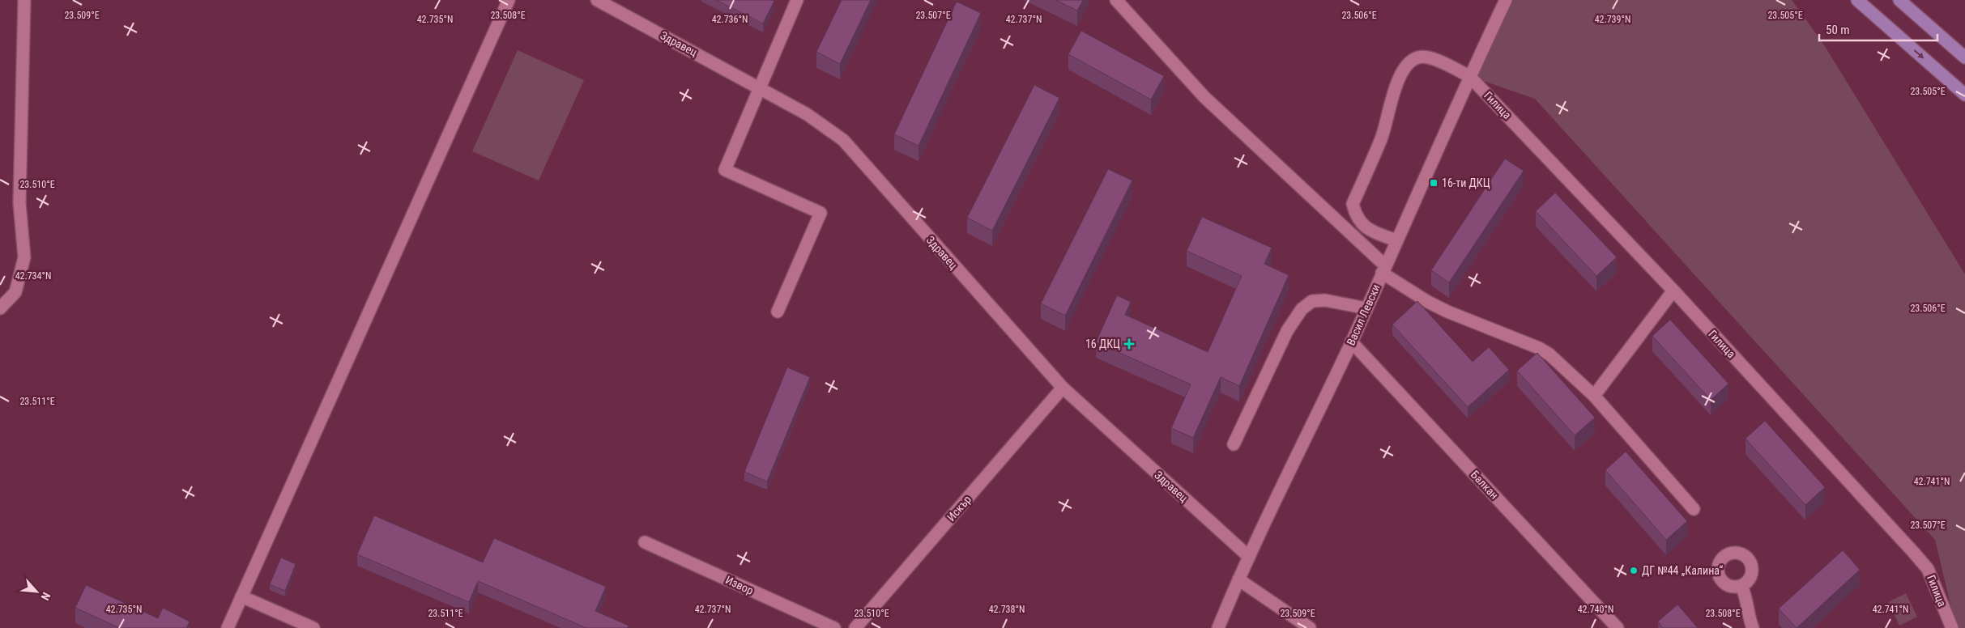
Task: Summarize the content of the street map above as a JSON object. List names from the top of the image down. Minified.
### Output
{"streets":{"street":["Здравец","Гилица","Васил Левски","Балкан","Искър","Извор"]},"crossings":[["Здравец","Васил Левски"],["Здравец","Искър"],["Гилица","Васил Левски"],["Васил Левски","Балкан"]],"places":{"transit":["16-ти ДКЦ"],"health":["16 ДКЦ"],"other":["ДГ №44 „Калина“"]},"scale_bar":"50 m","north":"bottom right","coordinates":["23.509°E","23.508°E","23.507°E","23.506°E","23.505°E","42.735°N","42.736°N","42.737°N","42.739°N","23.510°E","42.734°N","23.511°E","42.741°N","42.738°N","42.740°N"]}
